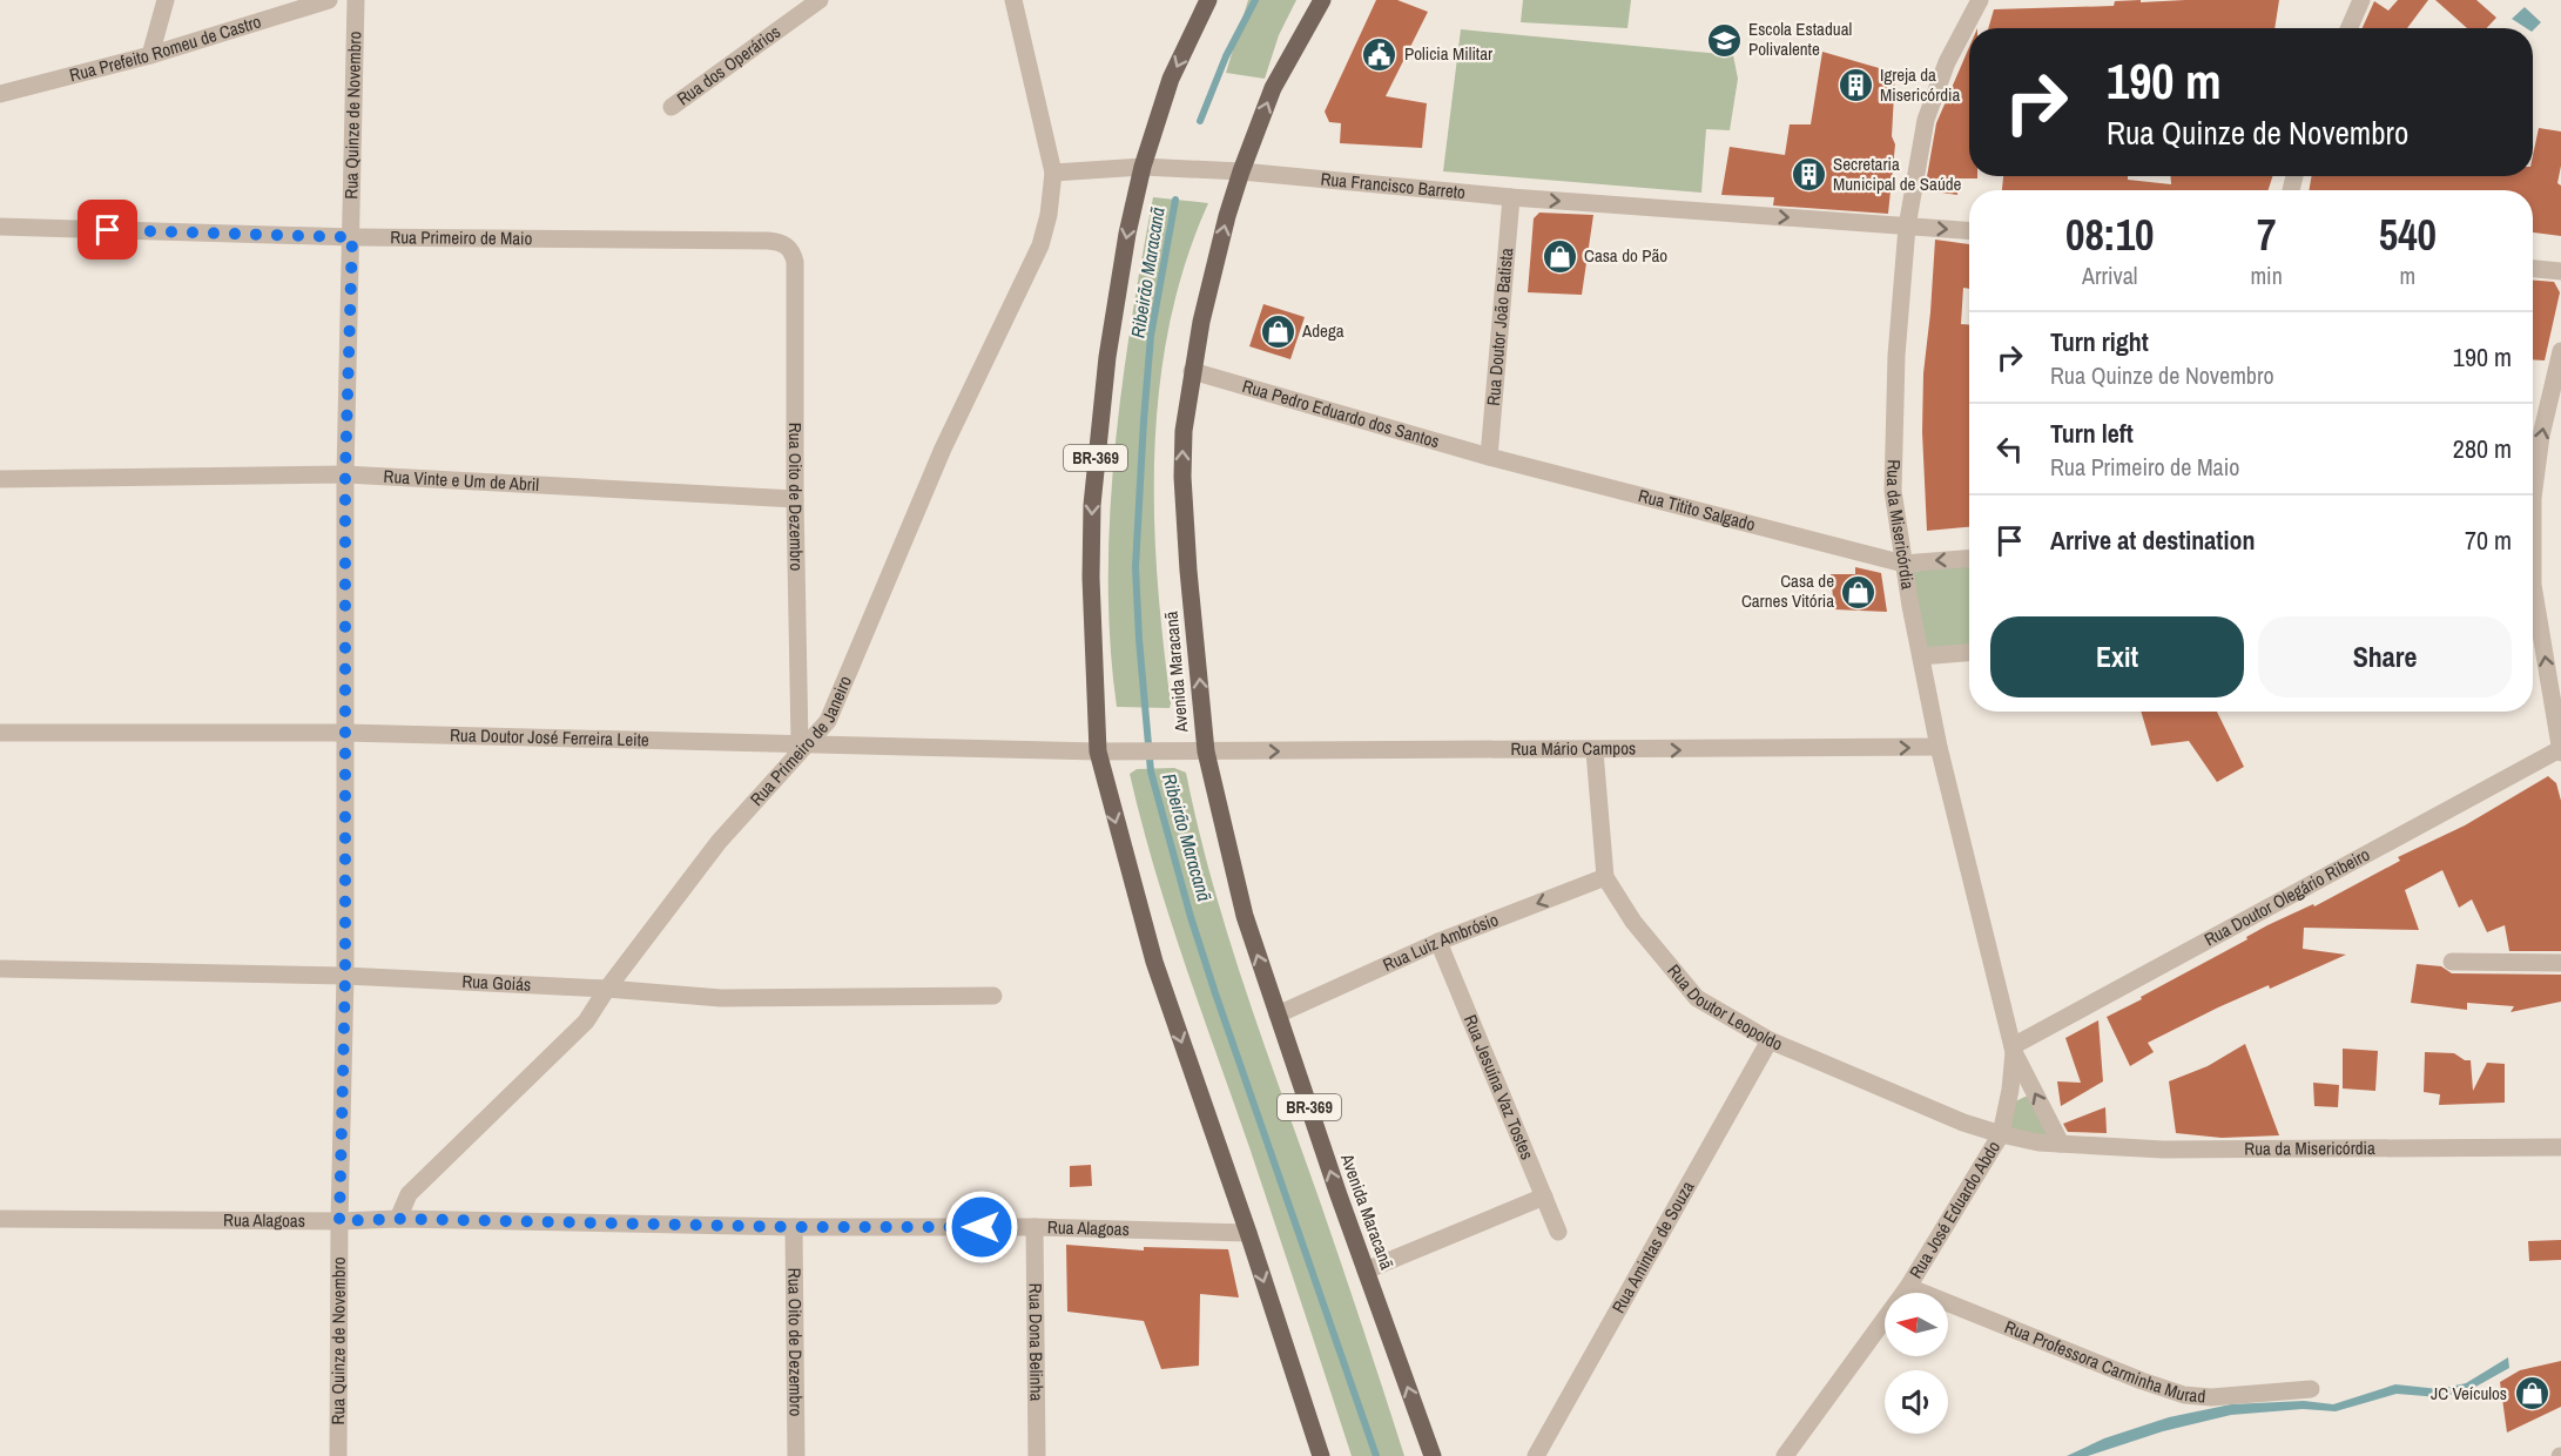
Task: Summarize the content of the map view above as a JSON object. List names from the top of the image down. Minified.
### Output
{"streets":{"main road":["BR-369","Avenida Maracanã"],"street":["Rua Prefeito Romeu de Castro","Rua dos Operários","Rua Quinze de Novembro","Rua Francisco Barreto","Rua Primeiro de Maio","Rua Doutor João Batista","Rua Pedro Eduardo dos Santos","Rua Vinte e Um de Abril","Rua Oito de Dezembro","Rua Titito Salgado","Rua da Misericórdia","Rua Doutor José Ferreira Leite","Rua Primeiro de Janeiro","Rua Mário Campos","Rua Doutor Olegário Ribeiro","Rua Luiz Ambrósio","Rua Goiás","Rua Doutor Leopoldo","Rua Jesuína Vaz Tostes","Rua José Eduardo Abdo","Rua Alagoas","Rua Amintas de Souza","Rua Dona Belinha","Rua Professora Carminha Murad"]},"crossings":[["Rua Quinze de Novembro","Rua Primeiro de Maio"],["Rua Quinze de Novembro","Rua Vinte e Um de Abril"],["Rua Quinze de Novembro","Rua Doutor José Ferreira Leite"],["Rua Quinze de Novembro","Rua Goiás"],["Rua Quinze de Novembro","Rua Alagoas"],["Rua Francisco Barreto","Rua Doutor João Batista"],["Rua Francisco Barreto","BR-369"],["Rua Francisco Barreto","Rua da Misericórdia"],["Rua Francisco Barreto","Avenida Maracanã"],["Rua Francisco Barreto","Rua Primeiro de Janeiro"],["Rua Primeiro de Maio","Rua Oito de Dezembro"],["Rua Doutor João Batista","Rua Pedro Eduardo dos Santos"],["Rua Doutor João Batista","Rua Titito Salgado"],["Rua Pedro Eduardo dos Santos","Rua Titito Salgado"],["Rua Pedro Eduardo dos Santos","Avenida Maracanã"],["BR-369","Rua Doutor José Ferreira Leite"],["BR-369","Rua Alagoas"],["Rua Vinte e Um de Abril","Rua Oito de Dezembro"],["Rua Oito de Dezembro","Rua Doutor José Ferreira Leite"],["Rua Oito de Dezembro","Rua Primeiro de Janeiro"],["Rua Oito de Dezembro","Rua Alagoas"],["Rua Titito Salgado","Rua da Misericórdia"],["Rua da Misericórdia","Rua Mário Campos"],["Rua da Misericórdia","Rua Doutor Olegário Ribeiro"],["Rua da Misericórdia","Rua Doutor Leopoldo"],["Rua da Misericórdia","Rua José Eduardo Abdo"],["Avenida Maracanã","Rua Mário Campos"],["Avenida Maracanã","Rua Luiz Ambrósio"],["Rua Doutor José Ferreira Leite","Rua Primeiro de Janeiro"],["Rua Doutor José Ferreira Leite","Rua Mário Campos"],["Rua Primeiro de Janeiro","Rua Goiás"],["Rua Primeiro de Janeiro","Rua Alagoas"],["Rua Mário Campos","Rua Doutor Leopoldo"],["Rua Luiz Ambrósio","Rua Doutor Leopoldo"],["Rua Luiz Ambrósio","Rua Jesuína Vaz Tostes"],["Rua Doutor Leopoldo","Rua José Eduardo Abdo"],["Rua Doutor Leopoldo","Rua Amintas de Souza"],["Rua José Eduardo Abdo","Rua Professora Carminha Murad"],["Rua Alagoas","Rua Dona Belinha"]],"one_way":["Rua Francisco Barreto","Rua Mário Campos","Rua Luiz Ambrósio"],"water":["Ribeirão Maracanã"],"places":{"school or university":["Escola Estadual Polivalente"],"public building":["Policia Militar"],"building":["Igreja da Misericórdia","Secretaria Municipal de Saúde"],"shop":["Casa do Pão","Adega","Casa de Carnes Vitória","JC Veículos"]},"north":"left","page":{"turn":["190 m","Rua Quinze de Novembro"],"eta":["08:10","Arrival","7","min","540","m"],"list":[{"name":"Turn right","note":"Rua Quinze de Novembro","value":"190 m"},{"name":"Turn left","note":"Rua Primeiro de Maio","value":"280 m"},{"name":"Arrive at destination","value":"70 m"}],"buttons":["Exit","Share"]}}
